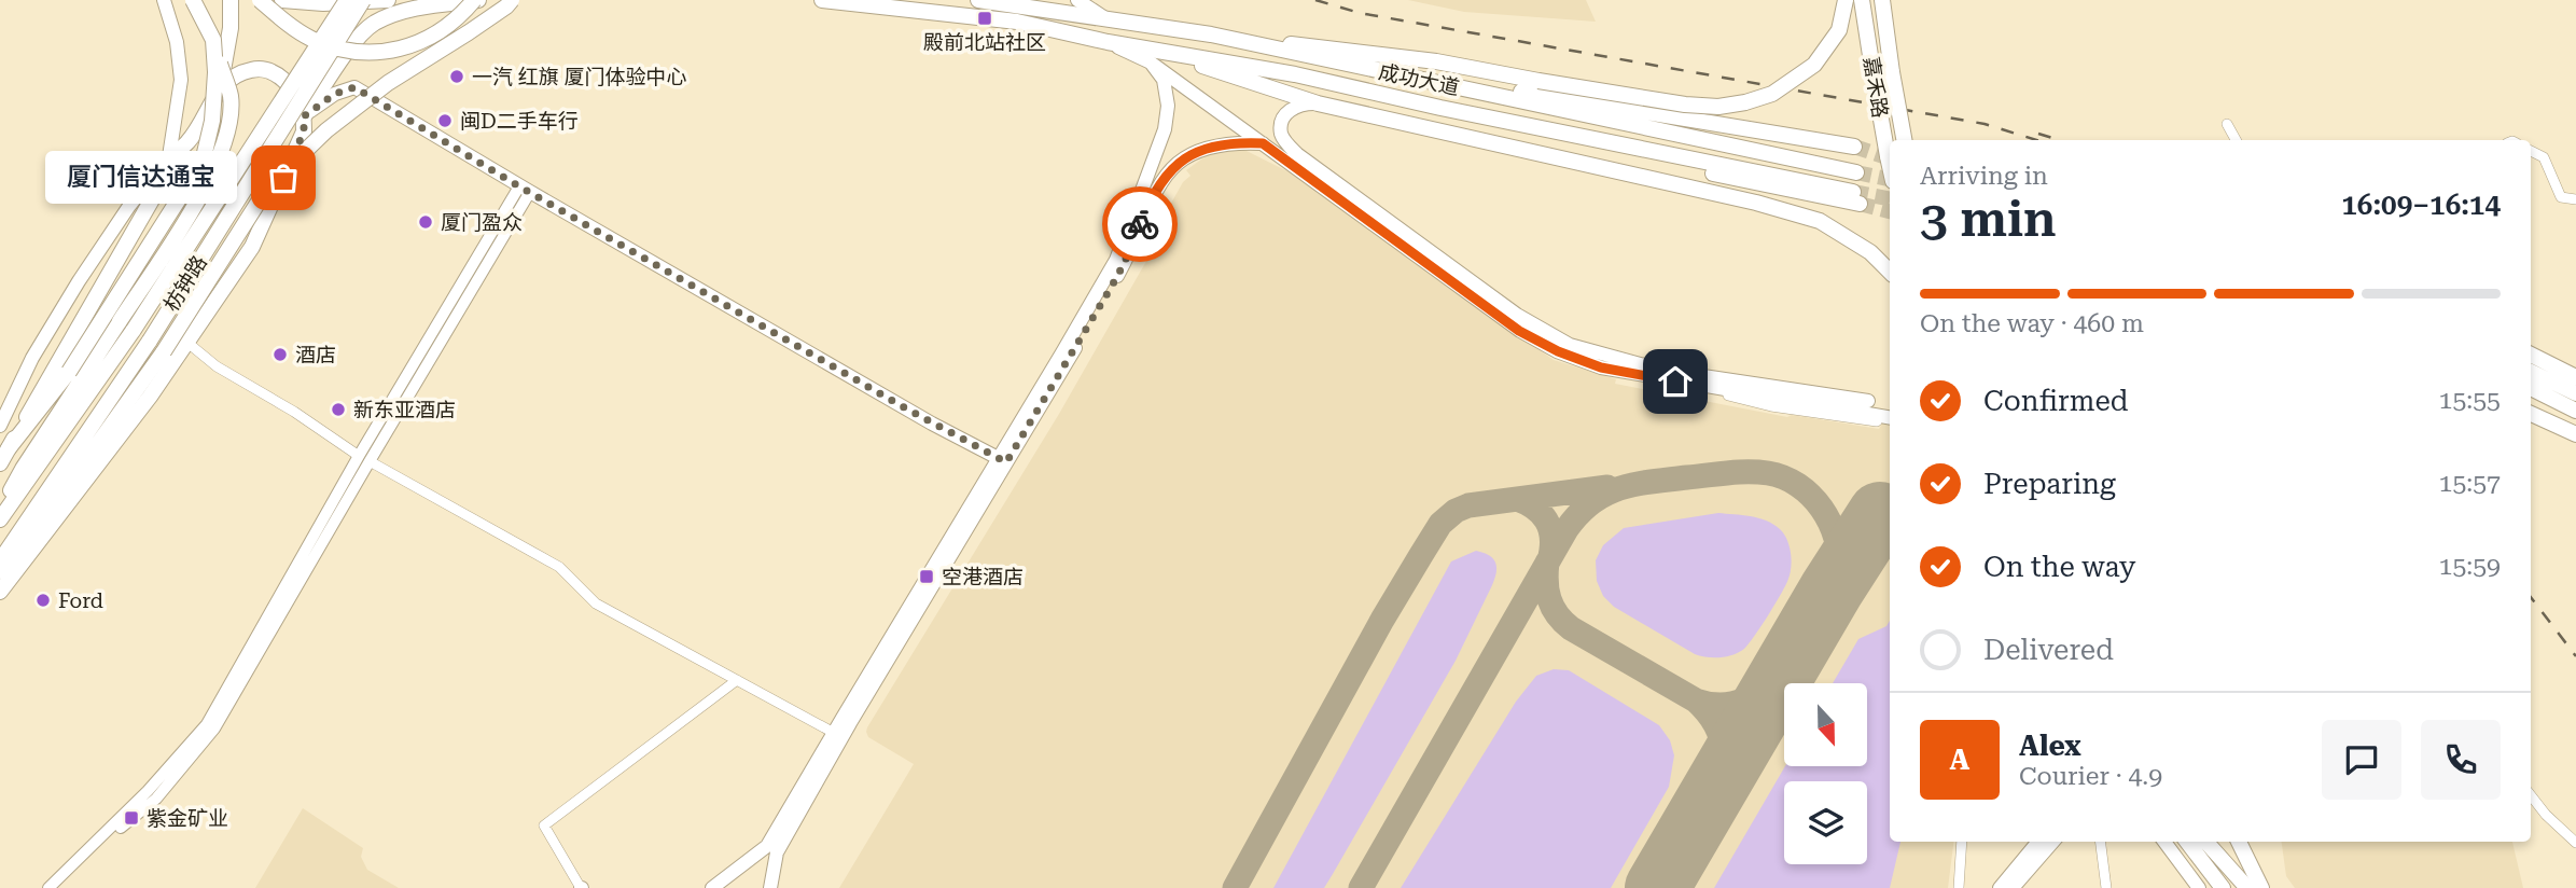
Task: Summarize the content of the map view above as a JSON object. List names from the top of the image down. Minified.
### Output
{"streets":{"main road":["成功大道","嘉禾路","枋钟路"]},"places":{"transit":["殿前北站社区","空港酒店","紫金矿业"],"other":["一汽 红旗 厦门体验中心","闽D二手车行","厦门信达通宝","厦门盈众","酒店","新东亚酒店","Ford"]},"north":"bottom","page":{"heading":["3 min","Arriving in","16:09–16:14"],"panel":["Alex","Courier · 4.9"],"bubble":"厦门信达通宝","bar":"On the way · 460 m","list":[["Confirmed","15:55"],["Preparing","15:57"],["On the way","15:59"],"Delivered"],"round":"A"}}
